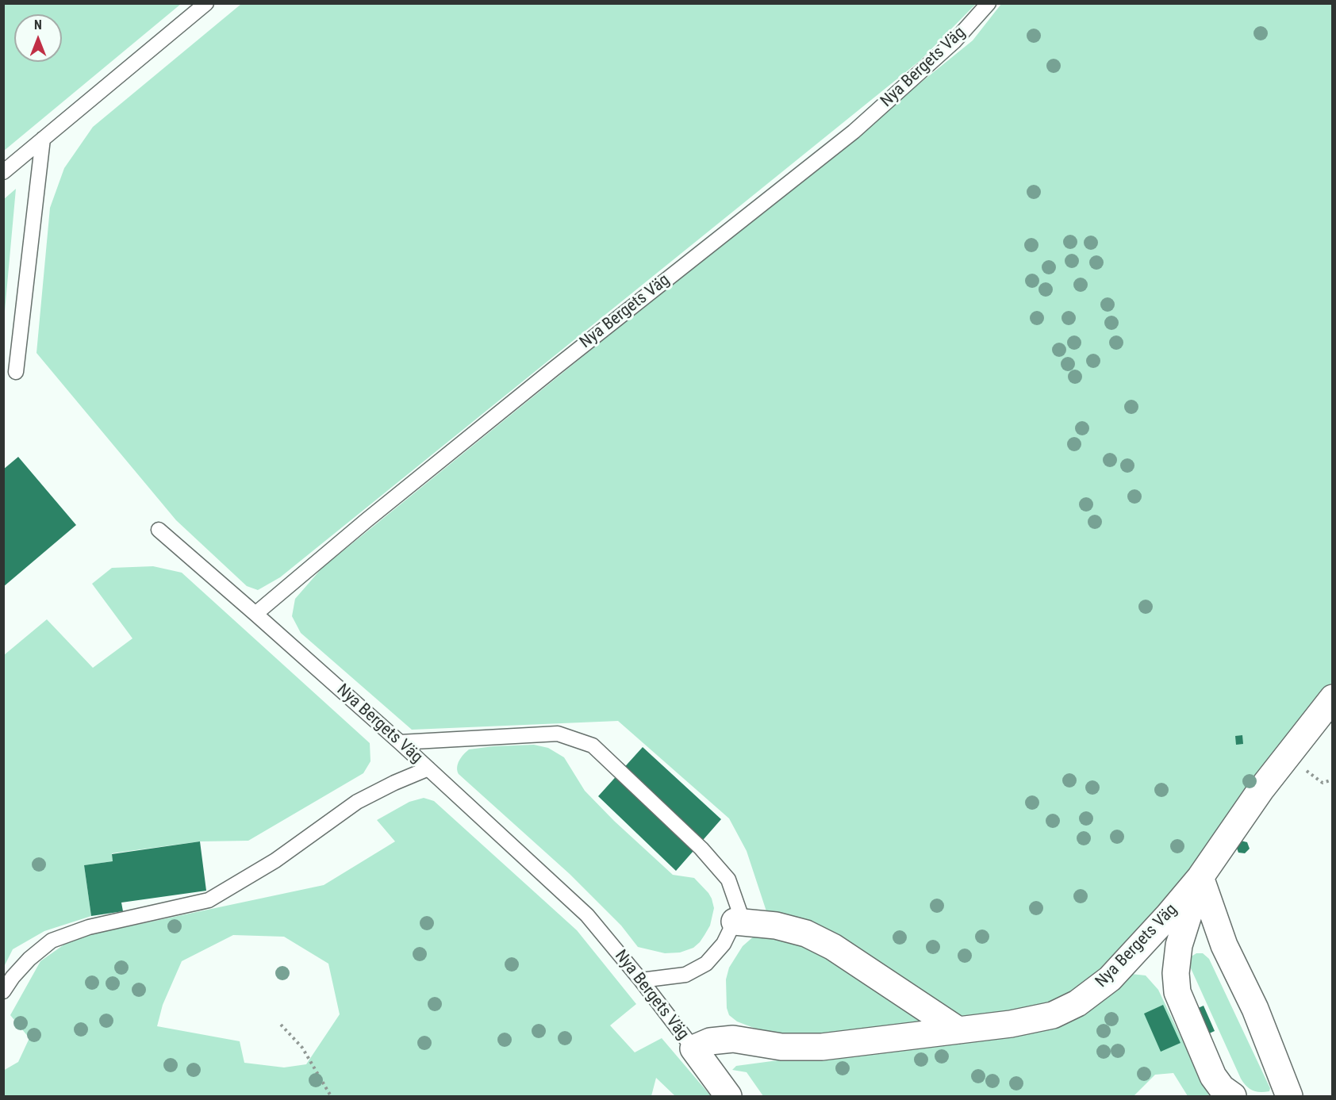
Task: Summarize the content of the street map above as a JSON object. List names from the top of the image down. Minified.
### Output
{"streets":{"street":["Nya Bergets Väg"]},"north":"top"}
